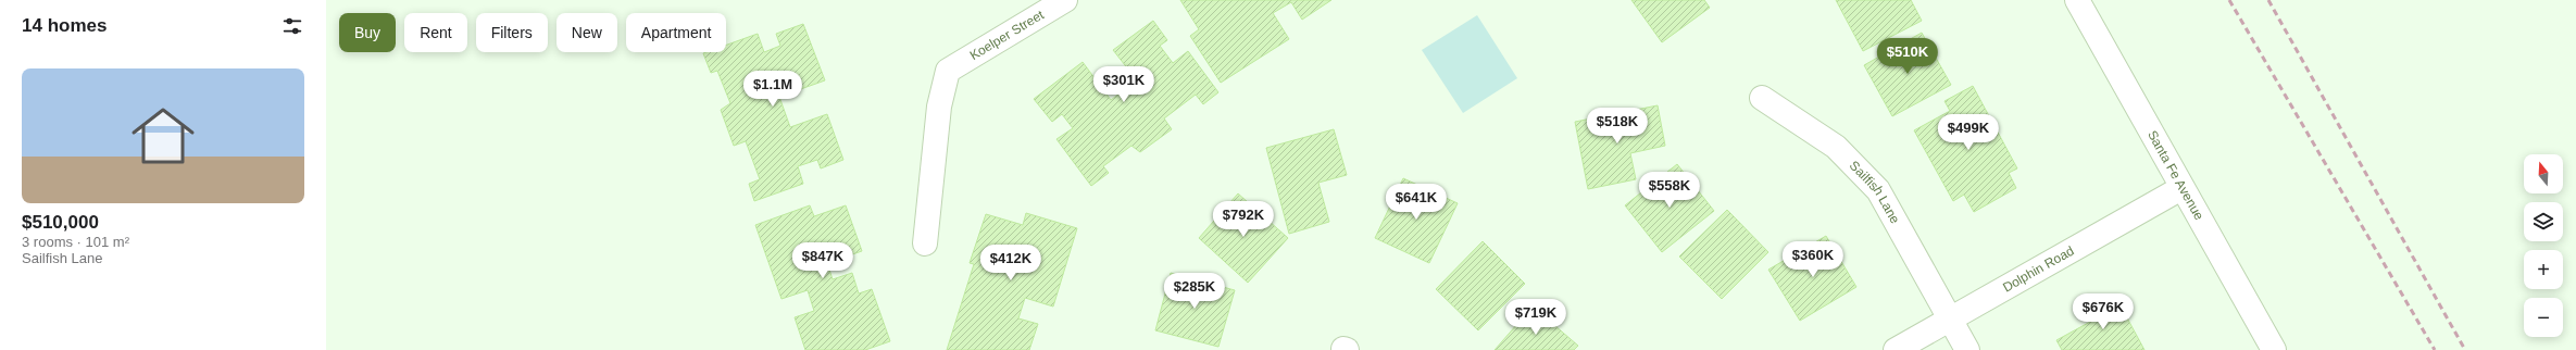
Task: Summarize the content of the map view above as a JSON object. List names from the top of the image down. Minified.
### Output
{"streets":{"street":["Koelper Street","Santa Fe Avenue","Sailfish Lane","Dolphin Road"]},"crossings":[["Santa Fe Avenue","Dolphin Road"],["Sailfish Lane","Dolphin Road"]],"north":"top","page":{"heading":"14 homes","chip":["Buy","Rent","Filters","New","Apartment"],"price":["$510K","$301K","$1.1M","$518K","$499K","$558K","$641K","$792K","$360K","$847K","$412K","$285K","$676K","$719K"],"list":[{"name":"$510,000","note":"3 rooms · 101 m² · Sailfish Lane"}],"map_buttons":["+","−"]}}
